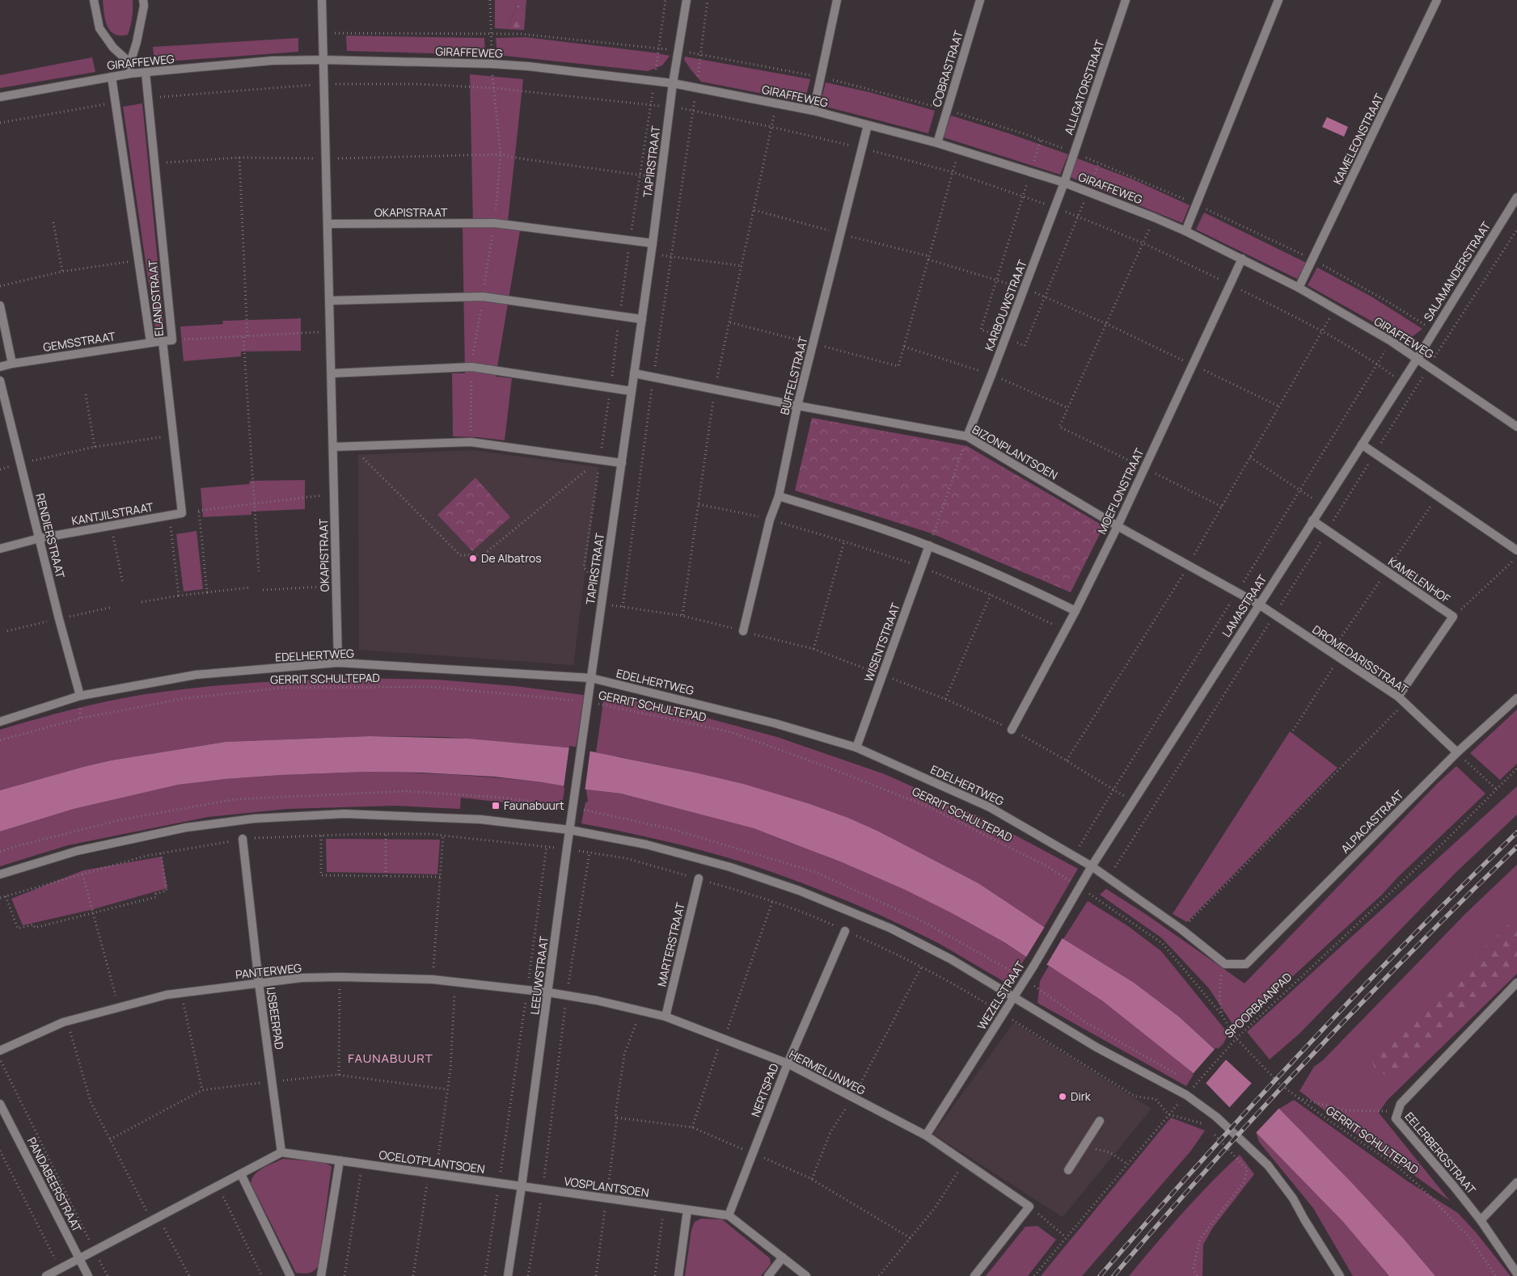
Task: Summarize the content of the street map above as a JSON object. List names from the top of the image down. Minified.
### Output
{"streets":{"street":["GIRAFFEWEG","COBRASTRAAT","ALLIGATORSTRAAT","KAMELEONSTRAAT","TAPIRSTRAAT","OKAPISTRAAT","SALAMANDERSTRAAT","ELANDSTRAAT","KARBOUWSTRAAT","GEMSSTRAAT","BUFFELSTRAAT","BIZONPLANTSOEN","MOEFLONSTRAAT","KANTJILSTRAAT","RENDIERSTRAAT","KAMELENHOF","LAMASTRAAT","WISENTSTRAAT","EDELHERTWEG","DROMEDARISSTRAAT","ALPACASTRAAT","MARTERSTRAAT","PANTERWEG","LEEUWSTRAAT","WEZELSTRAAT","IJSBEERPAD","HERMELIJNWEG","NERTSPAD","EELERBERGSTRAAT","OCELOTPLANTSOEN","PANDABEERSTRAAT","VOSPLANTSOEN"],"path":["GERRIT SCHULTEPAD","SPOORBAANPAD"]},"crossings":[["GIRAFFEWEG","COBRASTRAAT"],["GIRAFFEWEG","ALLIGATORSTRAAT"],["GIRAFFEWEG","KAMELEONSTRAAT"],["GIRAFFEWEG","TAPIRSTRAAT"],["GIRAFFEWEG","OKAPISTRAAT"],["GIRAFFEWEG","SALAMANDERSTRAAT"],["GIRAFFEWEG","ELANDSTRAAT"],["GIRAFFEWEG","KARBOUWSTRAAT"],["GIRAFFEWEG","BUFFELSTRAAT"],["GIRAFFEWEG","MOEFLONSTRAAT"],["GIRAFFEWEG","LAMASTRAAT"],["ALLIGATORSTRAAT","KARBOUWSTRAAT"],["TAPIRSTRAAT","BIZONPLANTSOEN"],["TAPIRSTRAAT","EDELHERTWEG"],["TAPIRSTRAAT","LEEUWSTRAAT"],["OKAPISTRAAT","EDELHERTWEG"],["SALAMANDERSTRAAT","LAMASTRAAT"],["ELANDSTRAAT","GEMSSTRAAT"],["ELANDSTRAAT","KANTJILSTRAAT"],["KARBOUWSTRAAT","BIZONPLANTSOEN"],["BUFFELSTRAAT","BIZONPLANTSOEN"],["BIZONPLANTSOEN","MOEFLONSTRAAT"],["BIZONPLANTSOEN","DROMEDARISSTRAAT"],["KANTJILSTRAAT","RENDIERSTRAAT"],["RENDIERSTRAAT","EDELHERTWEG"],["KAMELENHOF","LAMASTRAAT"],["KAMELENHOF","DROMEDARISSTRAAT"],["LAMASTRAAT","EDELHERTWEG"],["LAMASTRAAT","DROMEDARISSTRAAT"],["LAMASTRAAT","WEZELSTRAAT"],["WISENTSTRAAT","EDELHERTWEG"],["EDELHERTWEG","GERRIT SCHULTEPAD"],["EDELHERTWEG","ALPACASTRAAT"],["EDELHERTWEG","LEEUWSTRAAT"],["EDELHERTWEG","WEZELSTRAAT"],["DROMEDARISSTRAAT","ALPACASTRAAT"],["GERRIT SCHULTEPAD","ALPACASTRAAT"],["GERRIT SCHULTEPAD","LEEUWSTRAAT"],["GERRIT SCHULTEPAD","WEZELSTRAAT"],["GERRIT SCHULTEPAD","SPOORBAANPAD"],["GERRIT SCHULTEPAD","EELERBERGSTRAAT"],["MARTERSTRAAT","HERMELIJNWEG"],["PANTERWEG","LEEUWSTRAAT"],["PANTERWEG","IJSBEERPAD"],["PANTERWEG","HERMELIJNWEG"],["LEEUWSTRAAT","HERMELIJNWEG"],["LEEUWSTRAAT","OCELOTPLANTSOEN"],["LEEUWSTRAAT","VOSPLANTSOEN"],["WEZELSTRAAT","HERMELIJNWEG"],["IJSBEERPAD","OCELOTPLANTSOEN"],["HERMELIJNWEG","NERTSPAD"],["NERTSPAD","VOSPLANTSOEN"],["OCELOTPLANTSOEN","VOSPLANTSOEN"]],"districts":["FAUNABUURT"],"places":{"other":["De Albatros","Dirk"],"transit":["Faunabuurt"]}}
